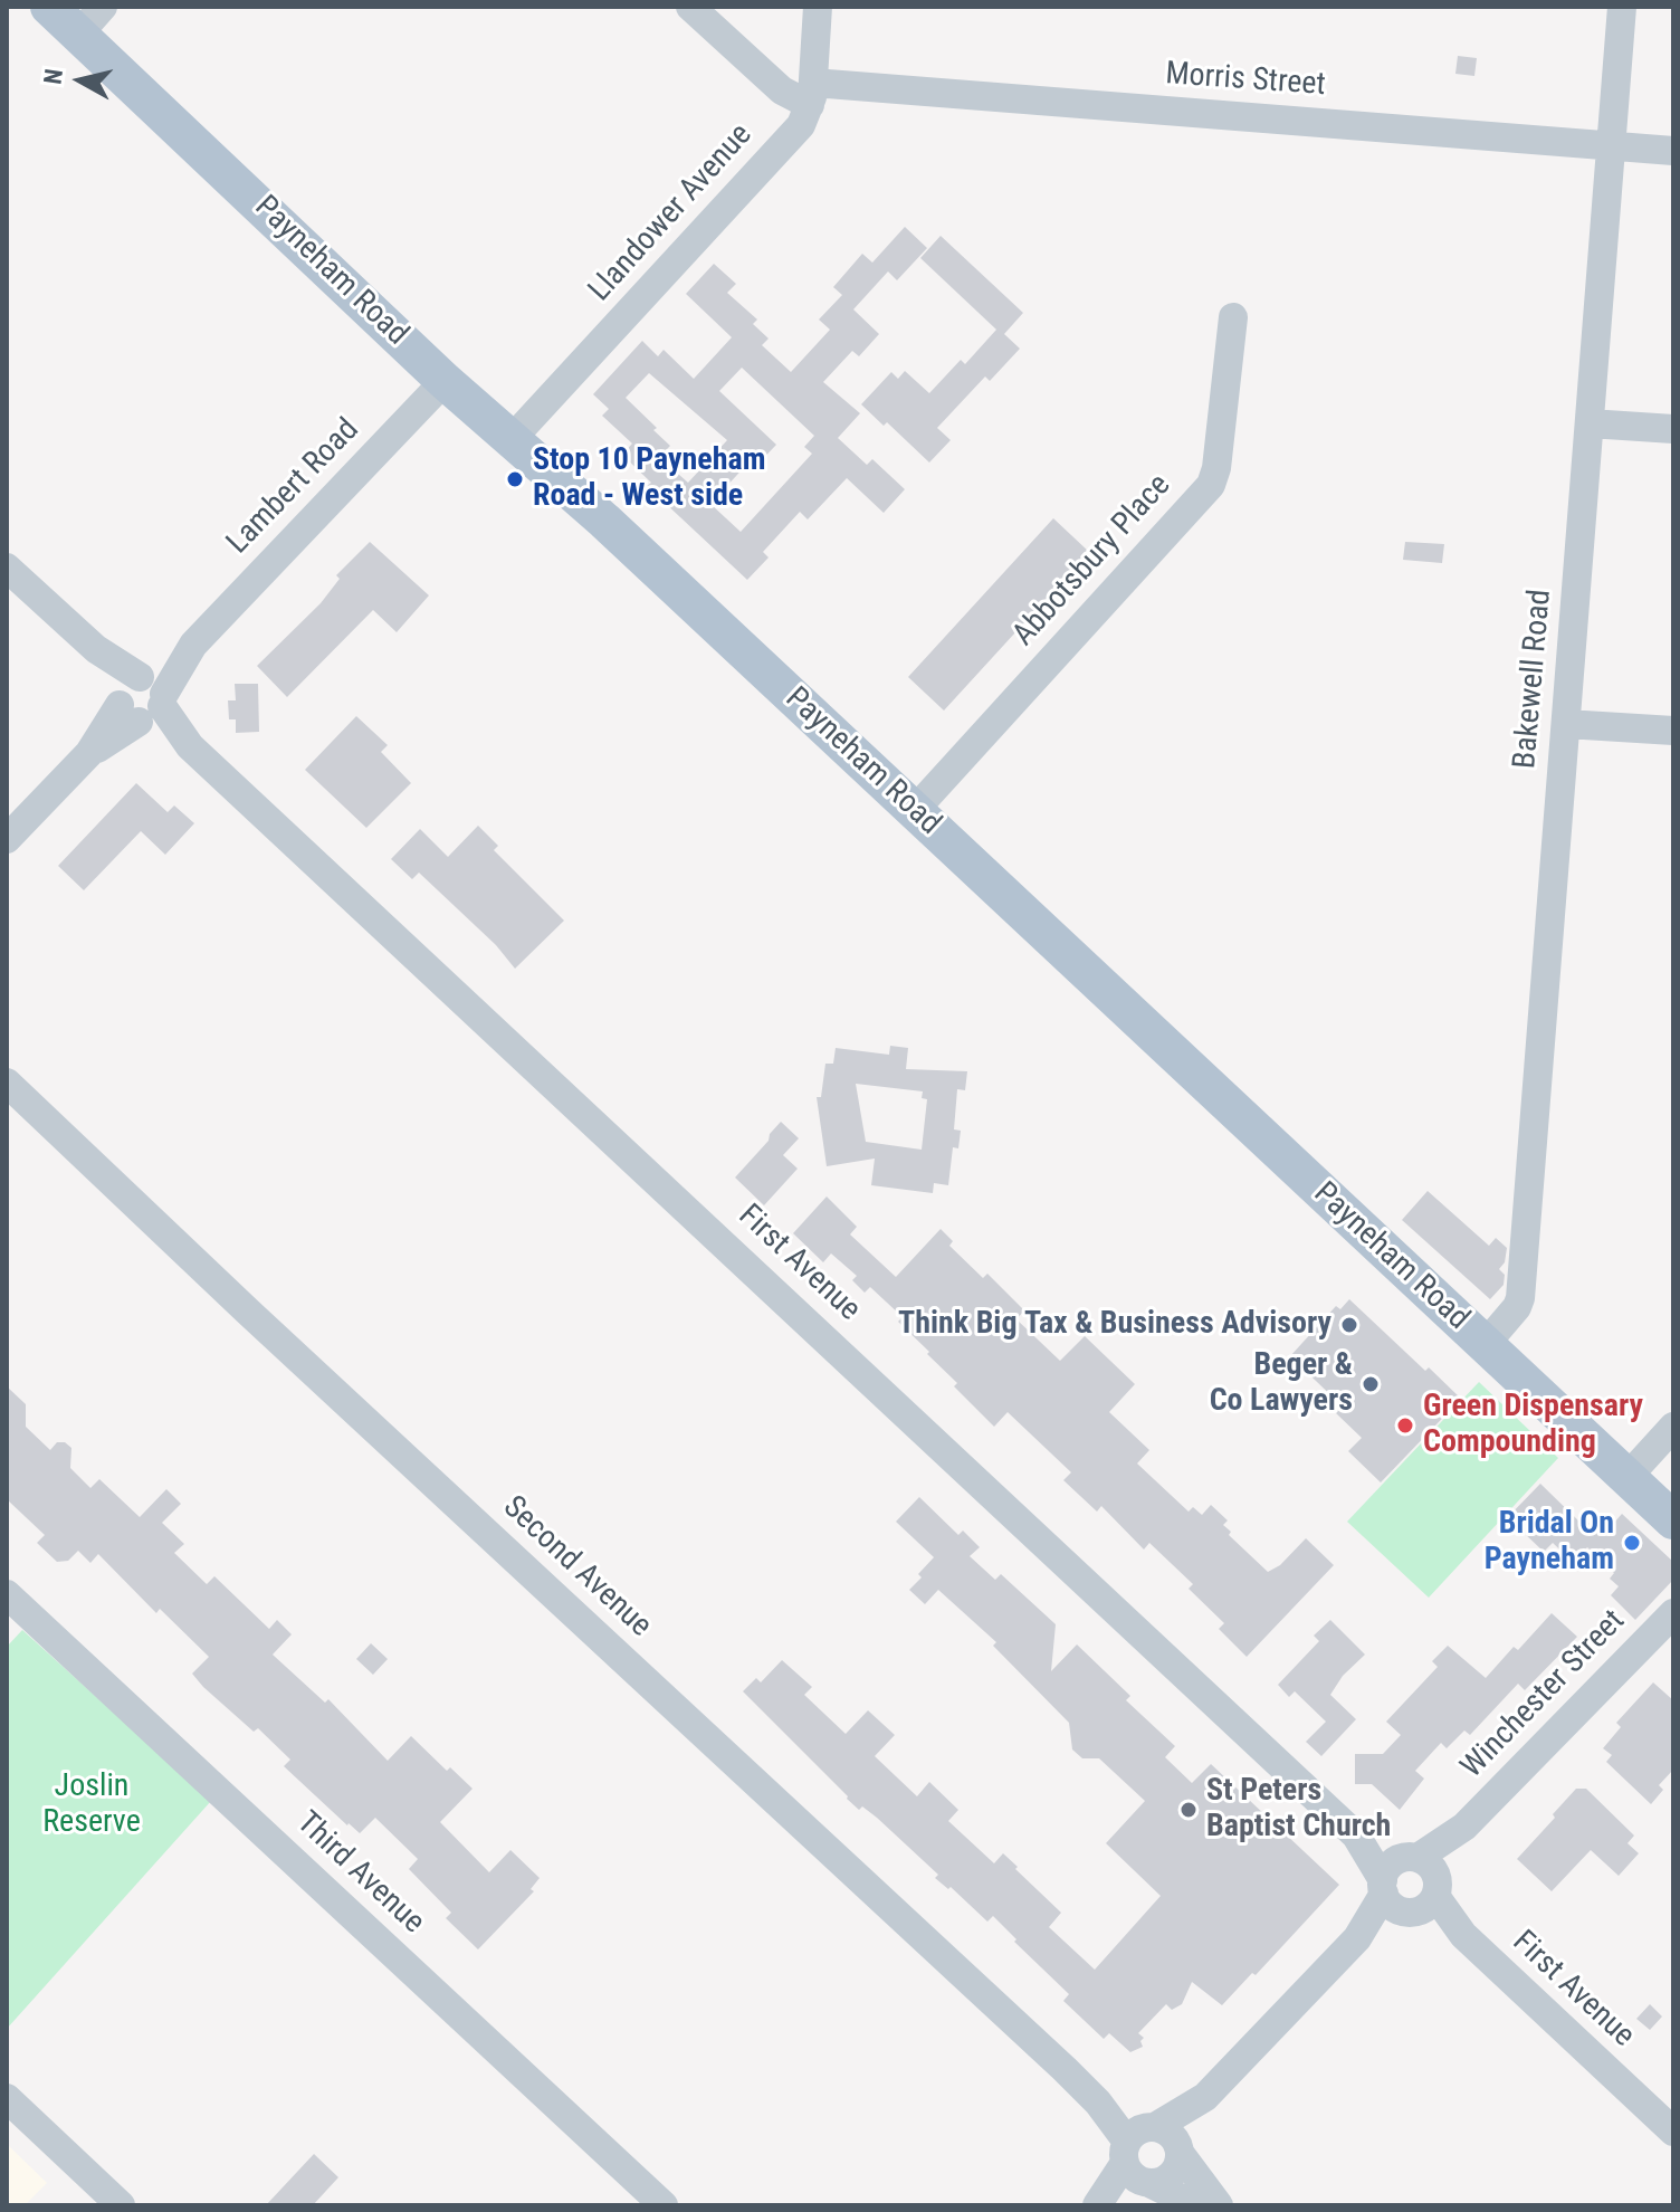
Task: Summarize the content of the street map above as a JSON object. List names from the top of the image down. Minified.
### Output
{"streets":{"main road":["Payneham Road"],"street":["Morris Street","Llandower Avenue","Lambert Road","Abbotsbury Place","Bakewell Road","First Avenue","Second Avenue","Winchester Street","Third Avenue"]},"crossings":[["Morris Street","Llandower Avenue"],["Morris Street","Bakewell Road"],["Llandower Avenue","Payneham Road"],["Payneham Road","Lambert Road"],["Payneham Road","Abbotsbury Place"],["Payneham Road","Bakewell Road"],["Lambert Road","First Avenue"],["First Avenue","Winchester Street"],["Second Avenue","Winchester Street"]],"parks":["Joslin Reserve"],"places":["Stop 10 Payneham Road - West side","Think Big Tax & Business Advisory","Beger & Co Lawyers","Green Dispensary Compounding","Bridal On Payneham","St Peters Baptist Church"],"north":"left"}
